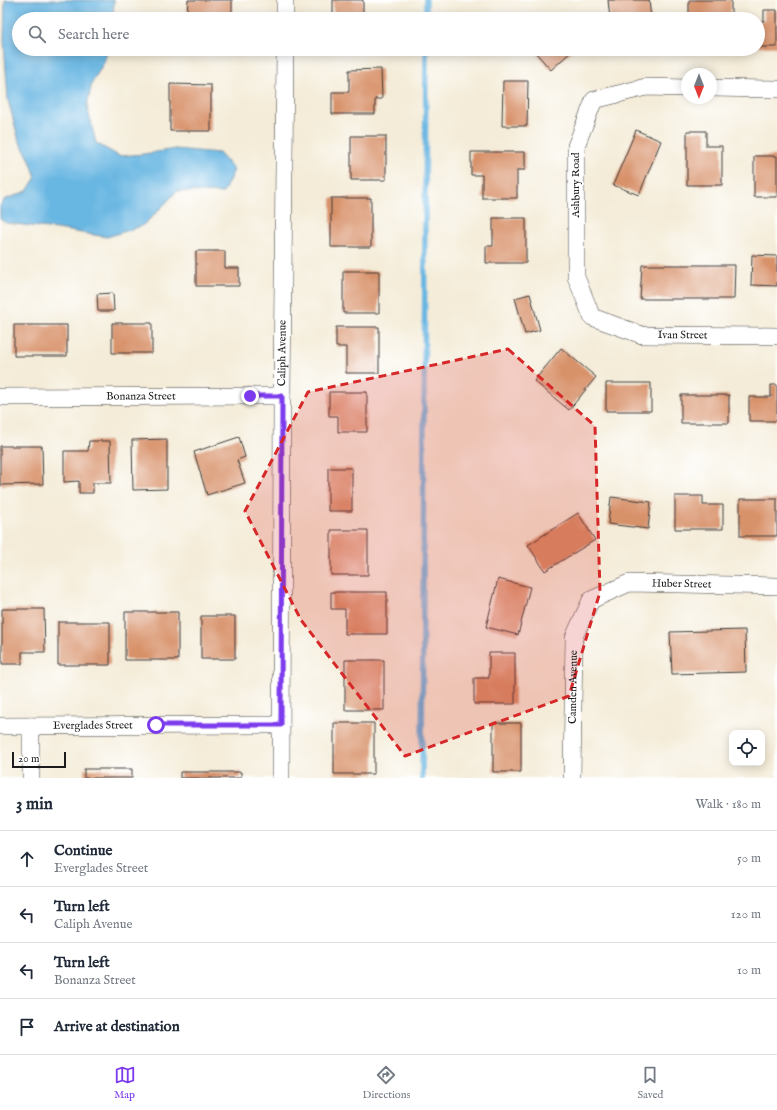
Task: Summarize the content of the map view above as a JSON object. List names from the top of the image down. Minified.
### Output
{"streets":{"street":["Ashbury Road","Ivan Street","Caliph Avenue","Bonanza Street","Huber Street","Camden Avenue","Everglades Street"]},"crossings":[["Ashbury Road","Ivan Street"],["Caliph Avenue","Bonanza Street"],["Caliph Avenue","Everglades Street"],["Huber Street","Camden Avenue"]],"scale_bar":"20 m","north":"bottom","page":{"search":"Search here","scale":"20 m","heading":["3 min","Walk · 180 m"],"list":[["Continue","Everglades Street","50 m"],["Turn left","Caliph Avenue","120 m"],["Turn left","Bonanza Street","10 m"],"Arrive at destination"],"nav":["Map","Directions","Saved"]}}
